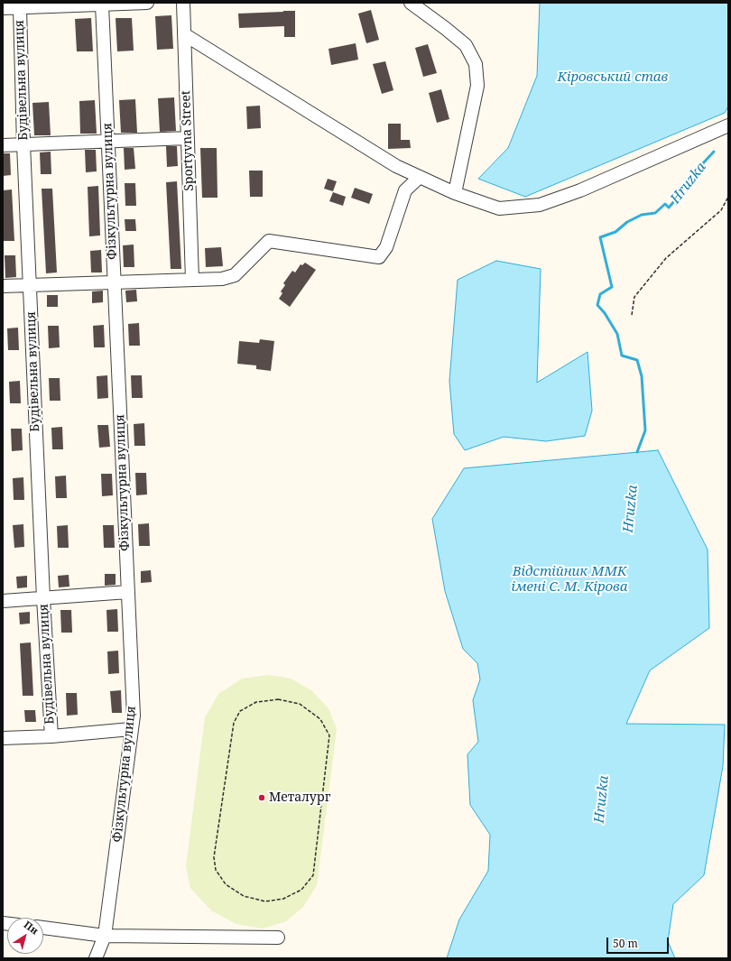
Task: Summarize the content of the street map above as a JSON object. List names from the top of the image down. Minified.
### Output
{"streets":{"street":["Будівельна вулиця","Sportyvna Street","Фiзкультурна вулиця"]},"water":["Кіровський став","Hruzka","Відстійник ММК імені С. М. Кірова"],"places":["Металург"],"scale_bar":"50 m","north":"top right"}
